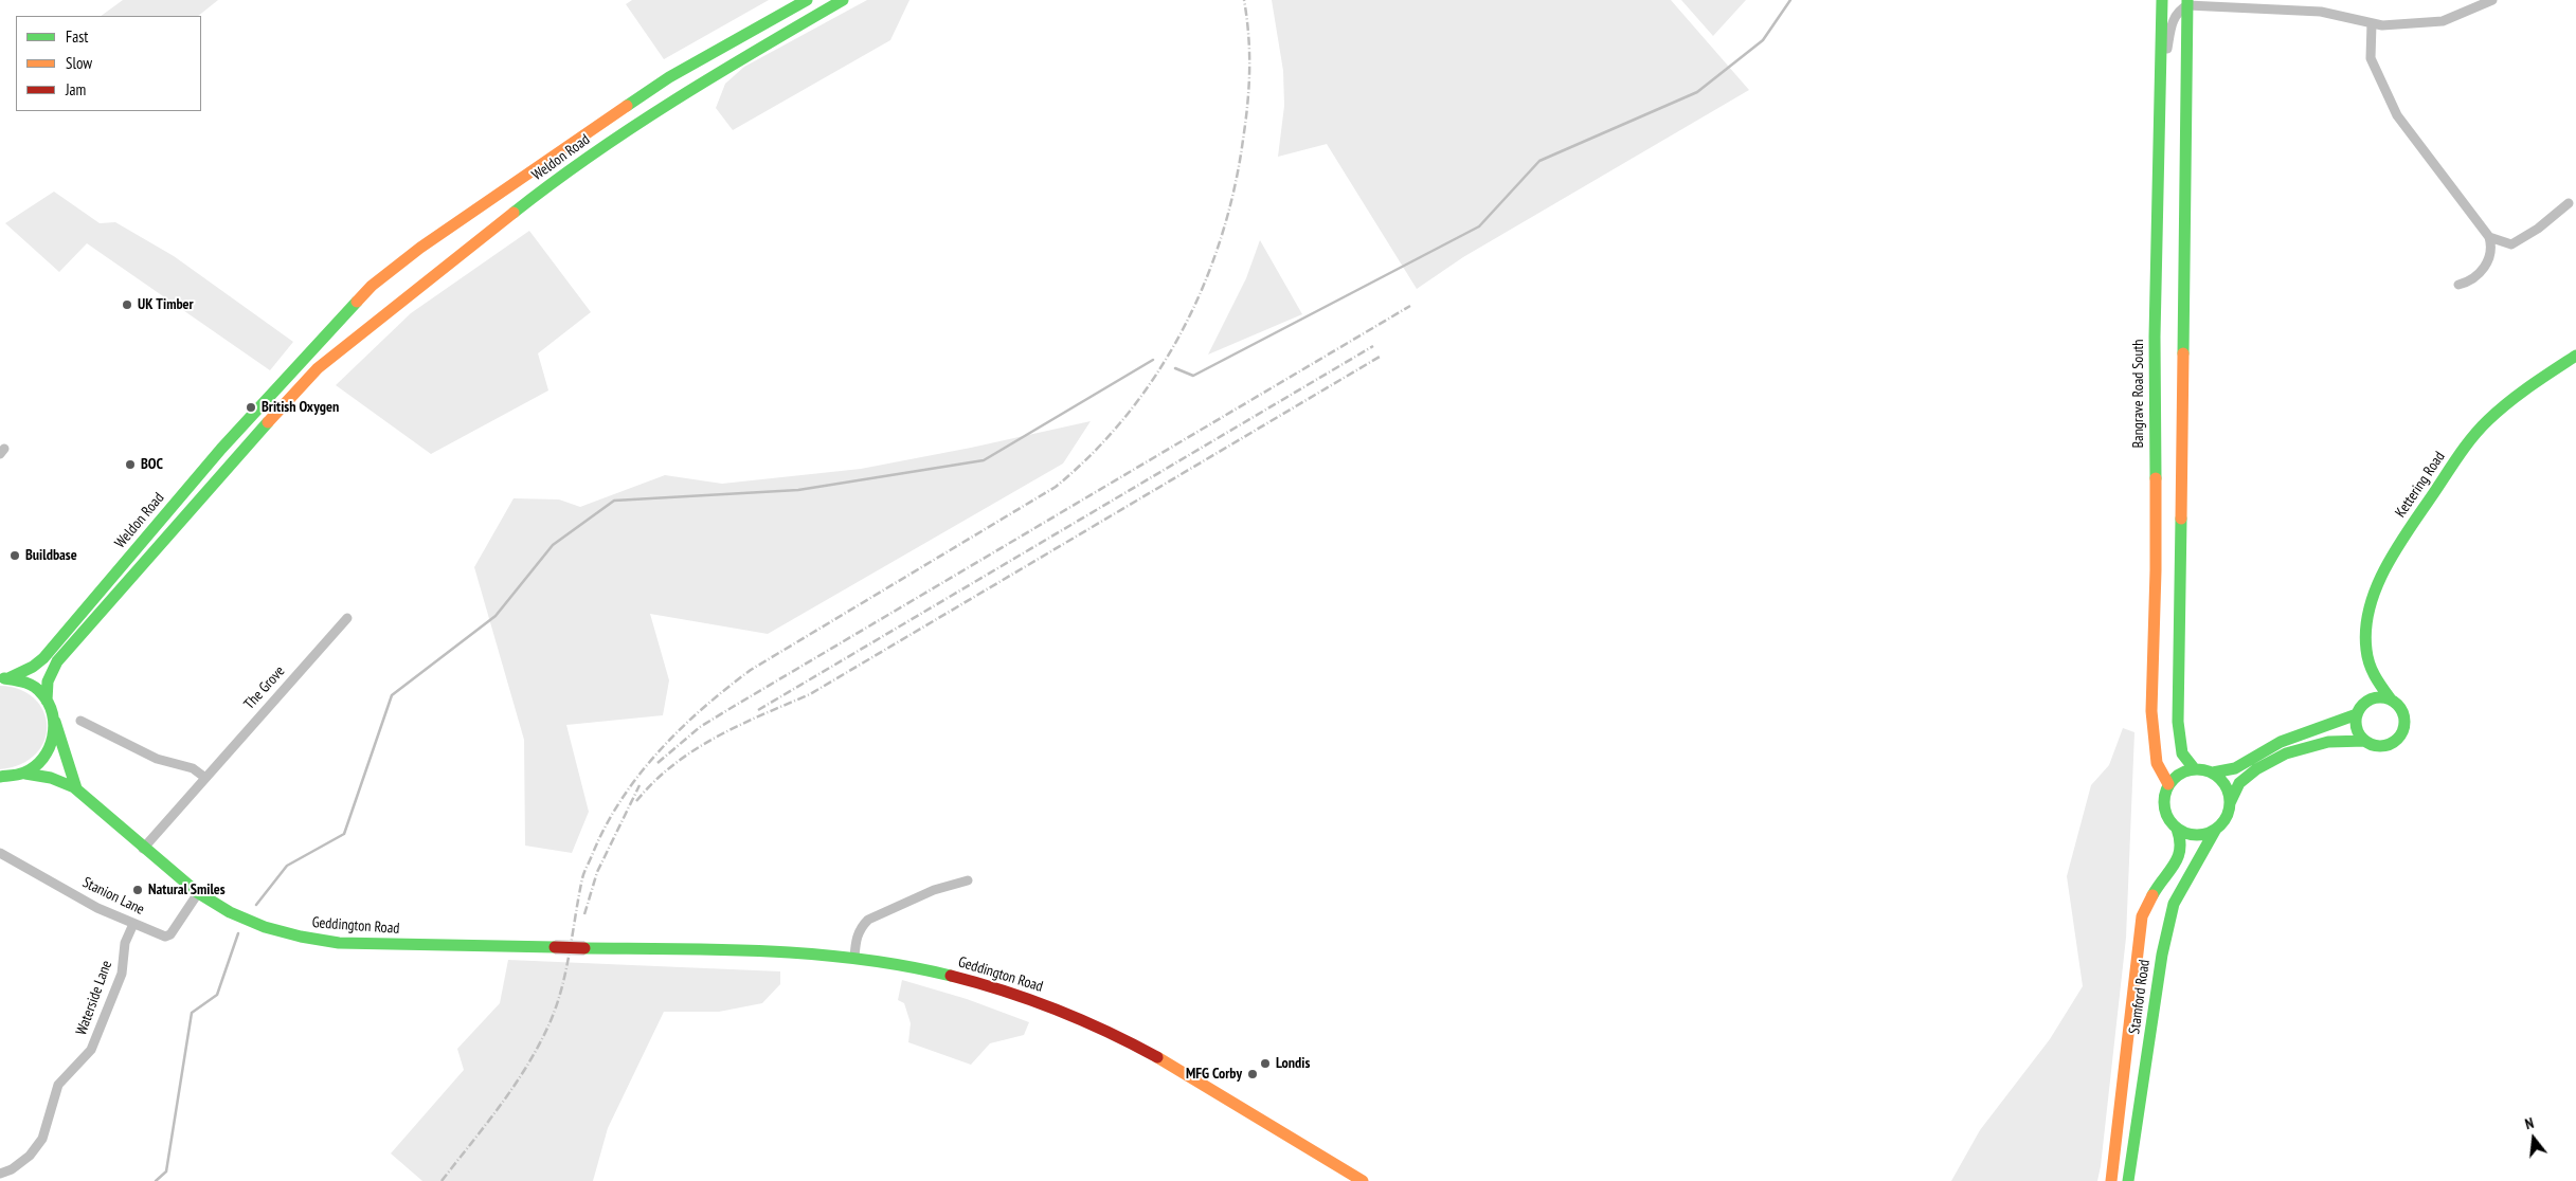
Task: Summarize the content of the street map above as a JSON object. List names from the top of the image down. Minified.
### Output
{"streets":{"main road":["Weldon Road","Bangrave Road South","Kettering Road","Geddington Road","Stamford Road"],"street":["The Grove","Stanion Lane","Waterside Lane"]},"crossings":[["Bangrave Road South","Stamford Road"],["The Grove","Geddington Road"],["Stanion Lane","Geddington Road"],["Stanion Lane","Waterside Lane"]],"places":["UK Timber","British Oxygen","BOC","Buildbase","Natural Smiles","Londis","MFG Corby"],"legend":["Fast","Slow","Jam"],"north":"top"}
